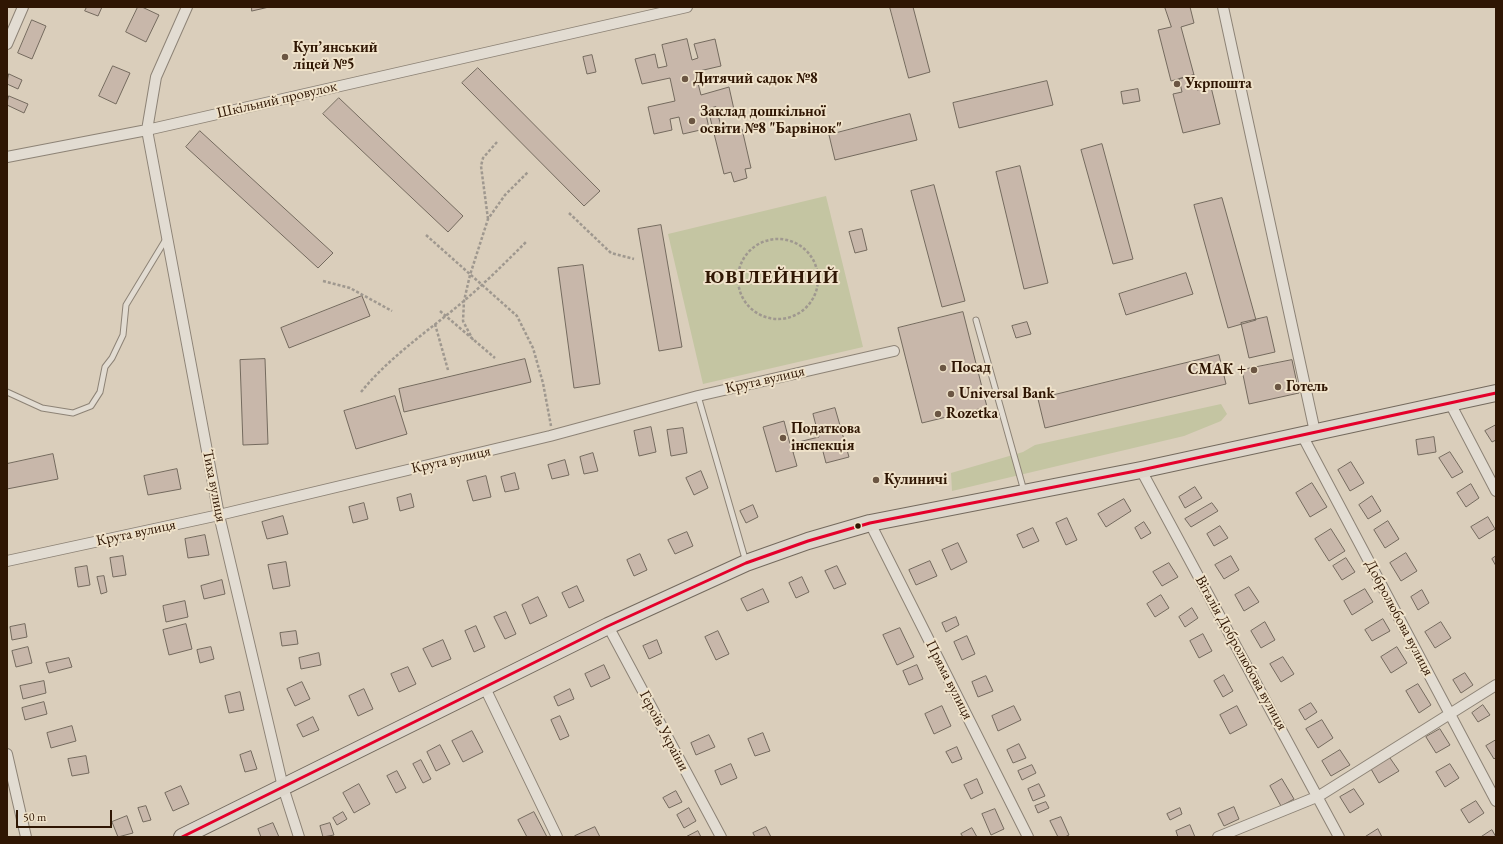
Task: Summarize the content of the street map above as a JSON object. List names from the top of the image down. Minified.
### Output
{"streets":{"street":["Шкільний провулок","Крута вулиця","Тиха вулиця","Добролюбова вулиця","Віталія Добролюбова вулиця","Пряма вулиця","Героїв України"]},"crossings":[["Шкільний провулок","Тиха вулиця"],["Крута вулиця","Тиха вулиця"]],"districts":["ЮВІЛЕЙНИЙ"],"places":["Куп’янський ліцей №5","Дитячий садок №8","Укрпошта","Заклад дошкільної освіти №8 \"Барвінок\"","Посад","СМАК +","Готель","Universal Bank","Rozetka","Податкова інспекція","Кулиничі"],"scale_bar":"50 m"}
